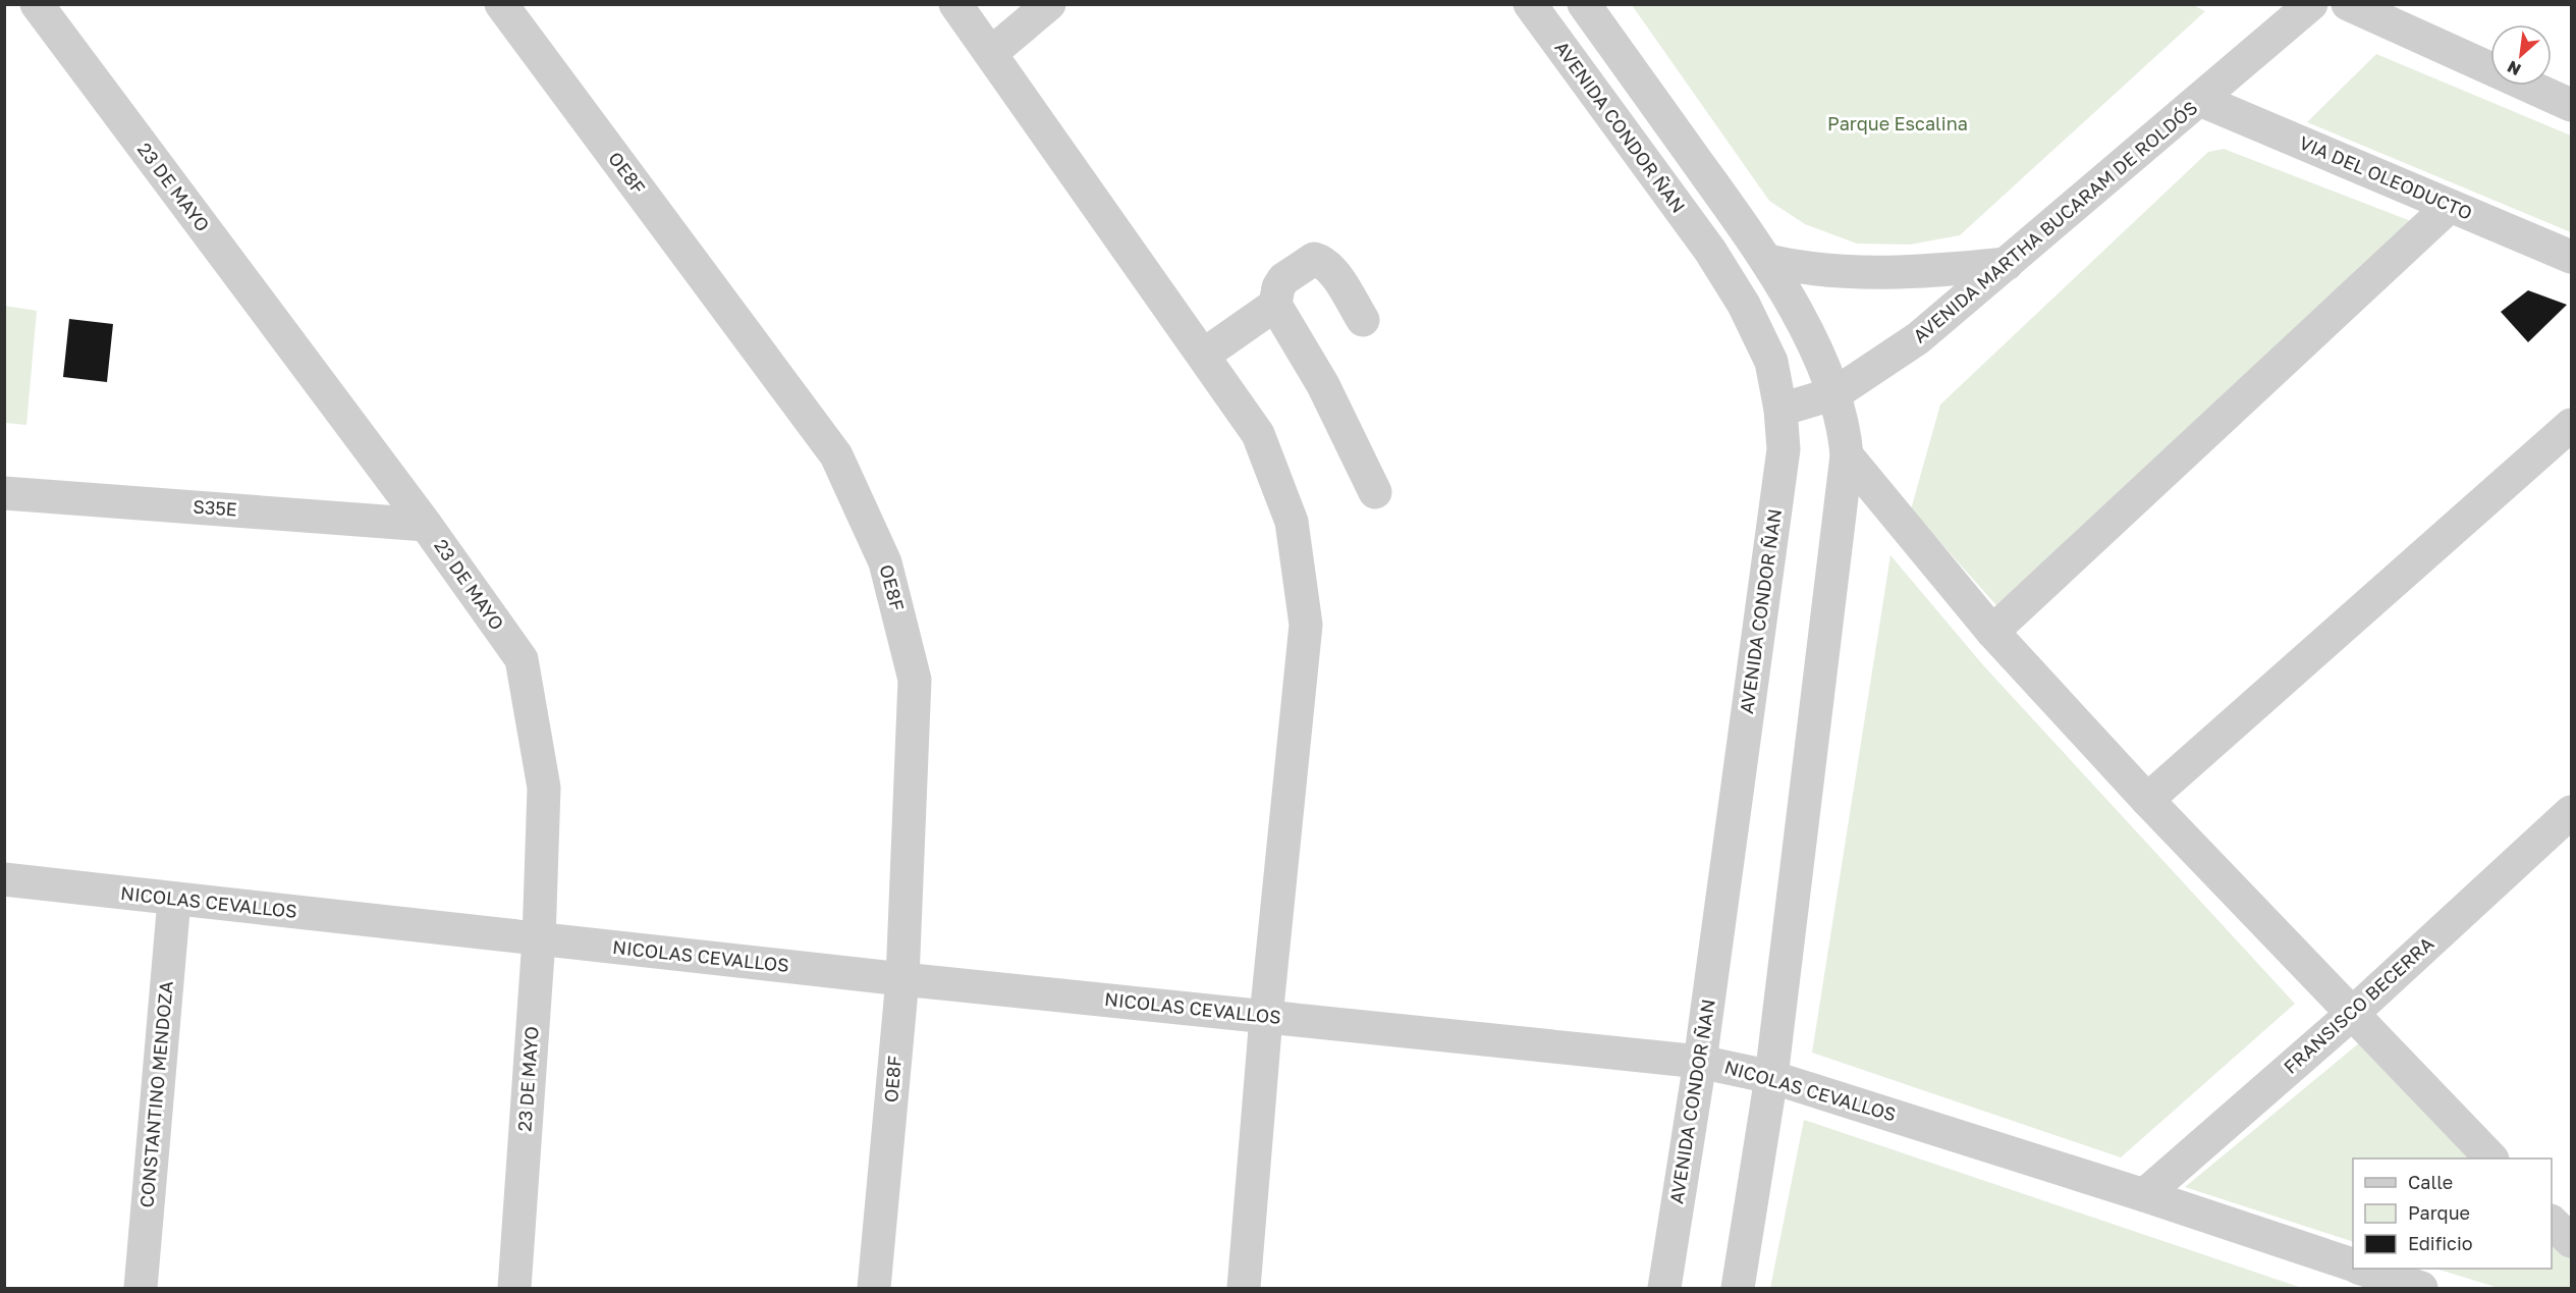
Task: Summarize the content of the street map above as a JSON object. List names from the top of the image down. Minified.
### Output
{"streets":{"street":["AVENIDA CONDOR ÑAN","OE8F","VIA DEL OLEODUCTO","23 DE MAYO","AVENIDA MARTHA BUCARAM DE ROLDÓS","S35E","NICOLAS CEVALLOS","FRANSISCO BECERRA","CONSTANTINO MENDOZA"]},"crossings":[["AVENIDA CONDOR ÑAN","AVENIDA MARTHA BUCARAM DE ROLDÓS"],["AVENIDA CONDOR ÑAN","NICOLAS CEVALLOS"],["OE8F","NICOLAS CEVALLOS"],["VIA DEL OLEODUCTO","AVENIDA MARTHA BUCARAM DE ROLDÓS"],["23 DE MAYO","S35E"],["23 DE MAYO","NICOLAS CEVALLOS"],["NICOLAS CEVALLOS","FRANSISCO BECERRA"],["NICOLAS CEVALLOS","CONSTANTINO MENDOZA"]],"parks":["Parque Escalina"],"legend":["Calle","Parque","Edificio"],"north":"bottom left"}
